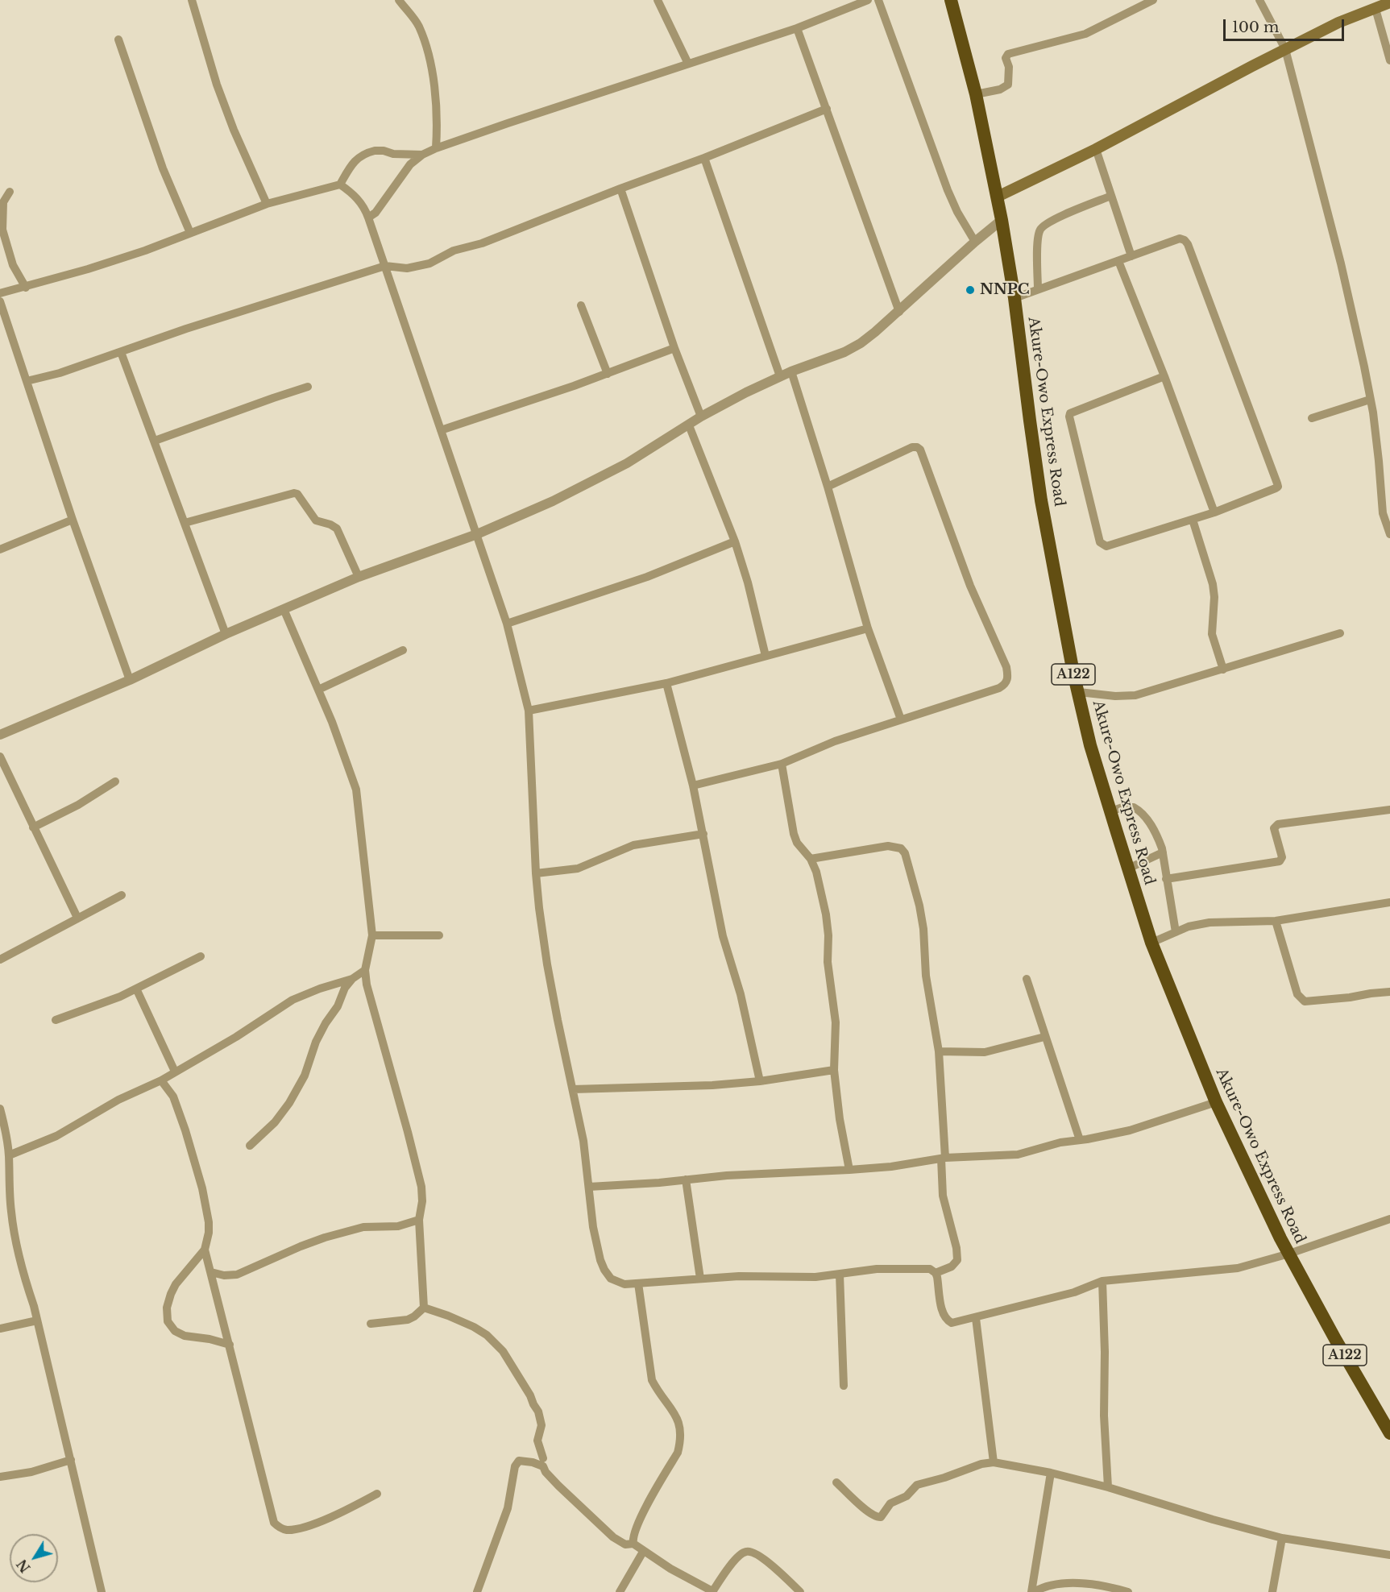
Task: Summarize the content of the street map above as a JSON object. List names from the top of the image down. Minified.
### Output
{"streets":{"highway":["Akure-Owo Express Road","A122"]},"places":["NNPC"],"scale_bar":"100 m","north":"bottom left"}
